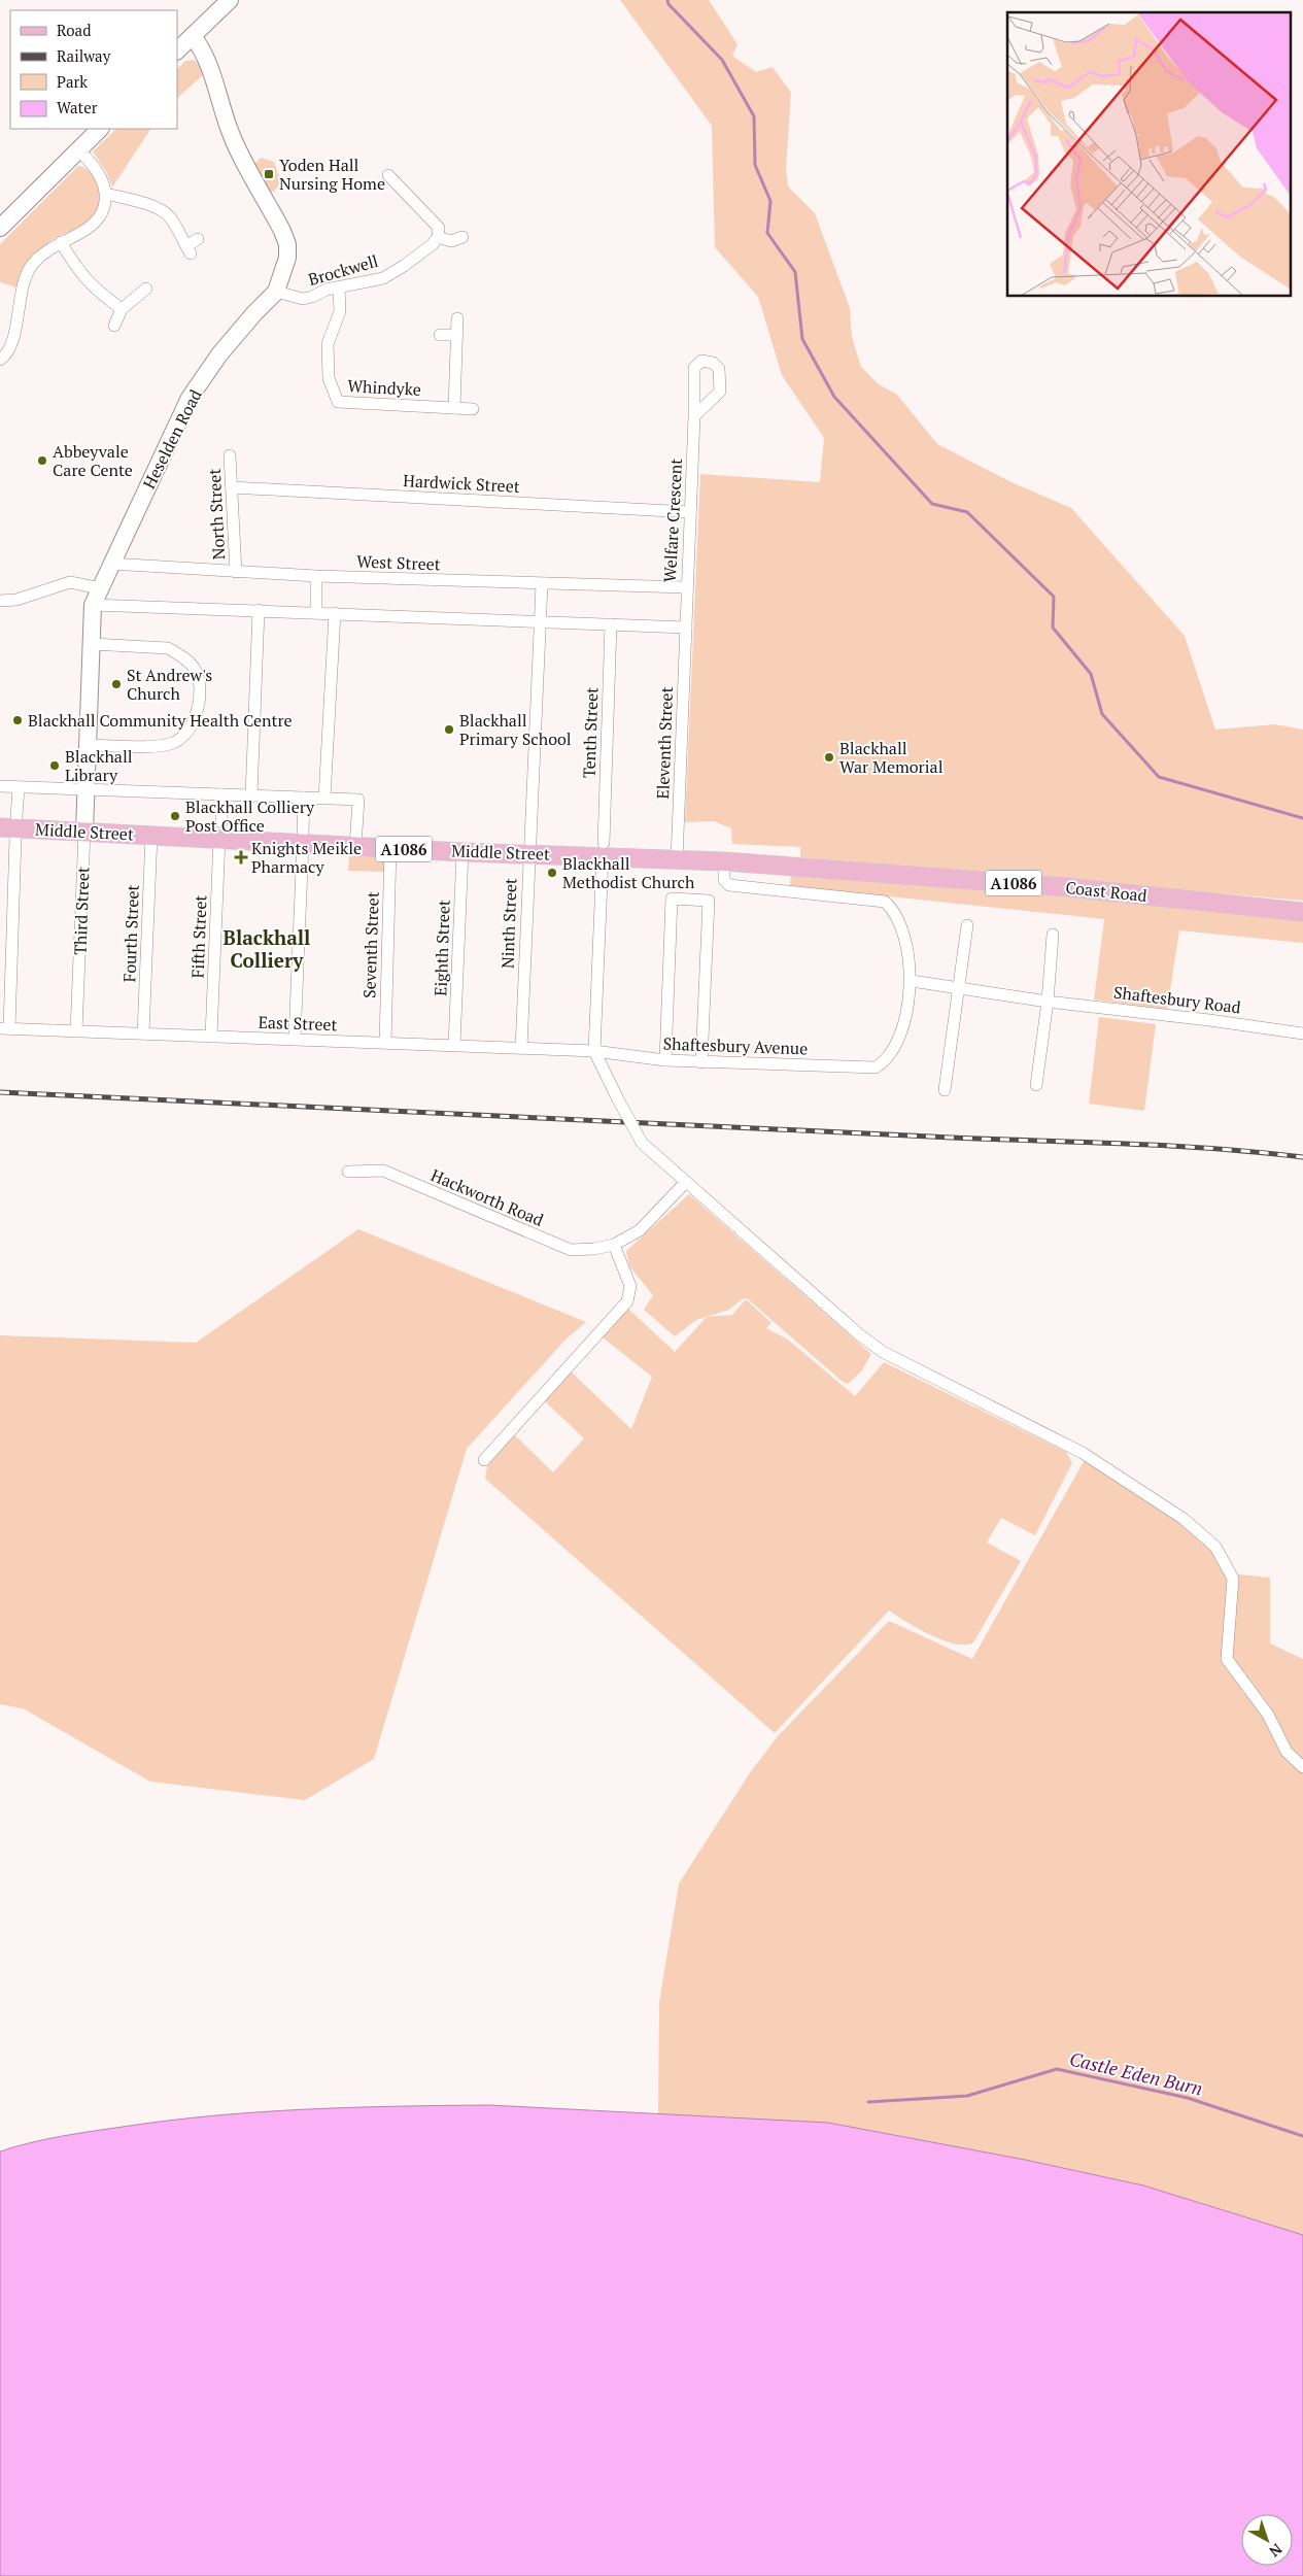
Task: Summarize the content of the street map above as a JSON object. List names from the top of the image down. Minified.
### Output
{"streets":{"main road":["Middle Street","A1086","Coast Road"],"street":["Brockwell","Whindyke","Heselden Road","Hardwick Street","North Street","Welfare Crescent","West Street","Tenth Street","Eleventh Street","Third Street","Ninth Street","Fourth Street","Fifth Street","Seventh Street","Eighth Street","Shaftesbury Road","East Street","Shaftesbury Avenue","Hackworth Road"]},"crossings":[["Brockwell","Whindyke"],["Brockwell","Heselden Road"],["Heselden Road","West Street"],["Heselden Road","Third Street"],["Hardwick Street","North Street"],["Hardwick Street","Welfare Crescent"],["North Street","West Street"],["Welfare Crescent","West Street"],["Welfare Crescent","Eleventh Street"],["West Street","Ninth Street"],["Tenth Street","Middle Street"],["Tenth Street","East Street"],["Tenth Street","Shaftesbury Avenue"],["Eleventh Street","Middle Street"],["Middle Street","Coast Road"],["Middle Street","Third Street"],["Middle Street","Ninth Street"],["Middle Street","Fourth Street"],["Middle Street","Fifth Street"],["Middle Street","Seventh Street"],["Middle Street","Eighth Street"],["Third Street","East Street"],["Ninth Street","East Street"],["Fourth Street","East Street"],["Fifth Street","East Street"],["Seventh Street","East Street"],["Eighth Street","East Street"],["Shaftesbury Road","Shaftesbury Avenue"],["East Street","Shaftesbury Avenue"]],"districts":["Blackhall Colliery"],"water":["Castle Eden Burn"],"places":{"transit":["Yoden Hall Nursing Home"],"other":["Abbeyvale Care Cente","St Andrew's Church","Blackhall Community Health Centre","Blackhall Primary School","Blackhall War Memorial","Blackhall Library","Blackhall Colliery Post Office","Blackhall Methodist Church"],"health":["Knights Meikle Pharmacy"]},"legend":["Road","Railway","Park","Water"],"north":"bottom right"}
